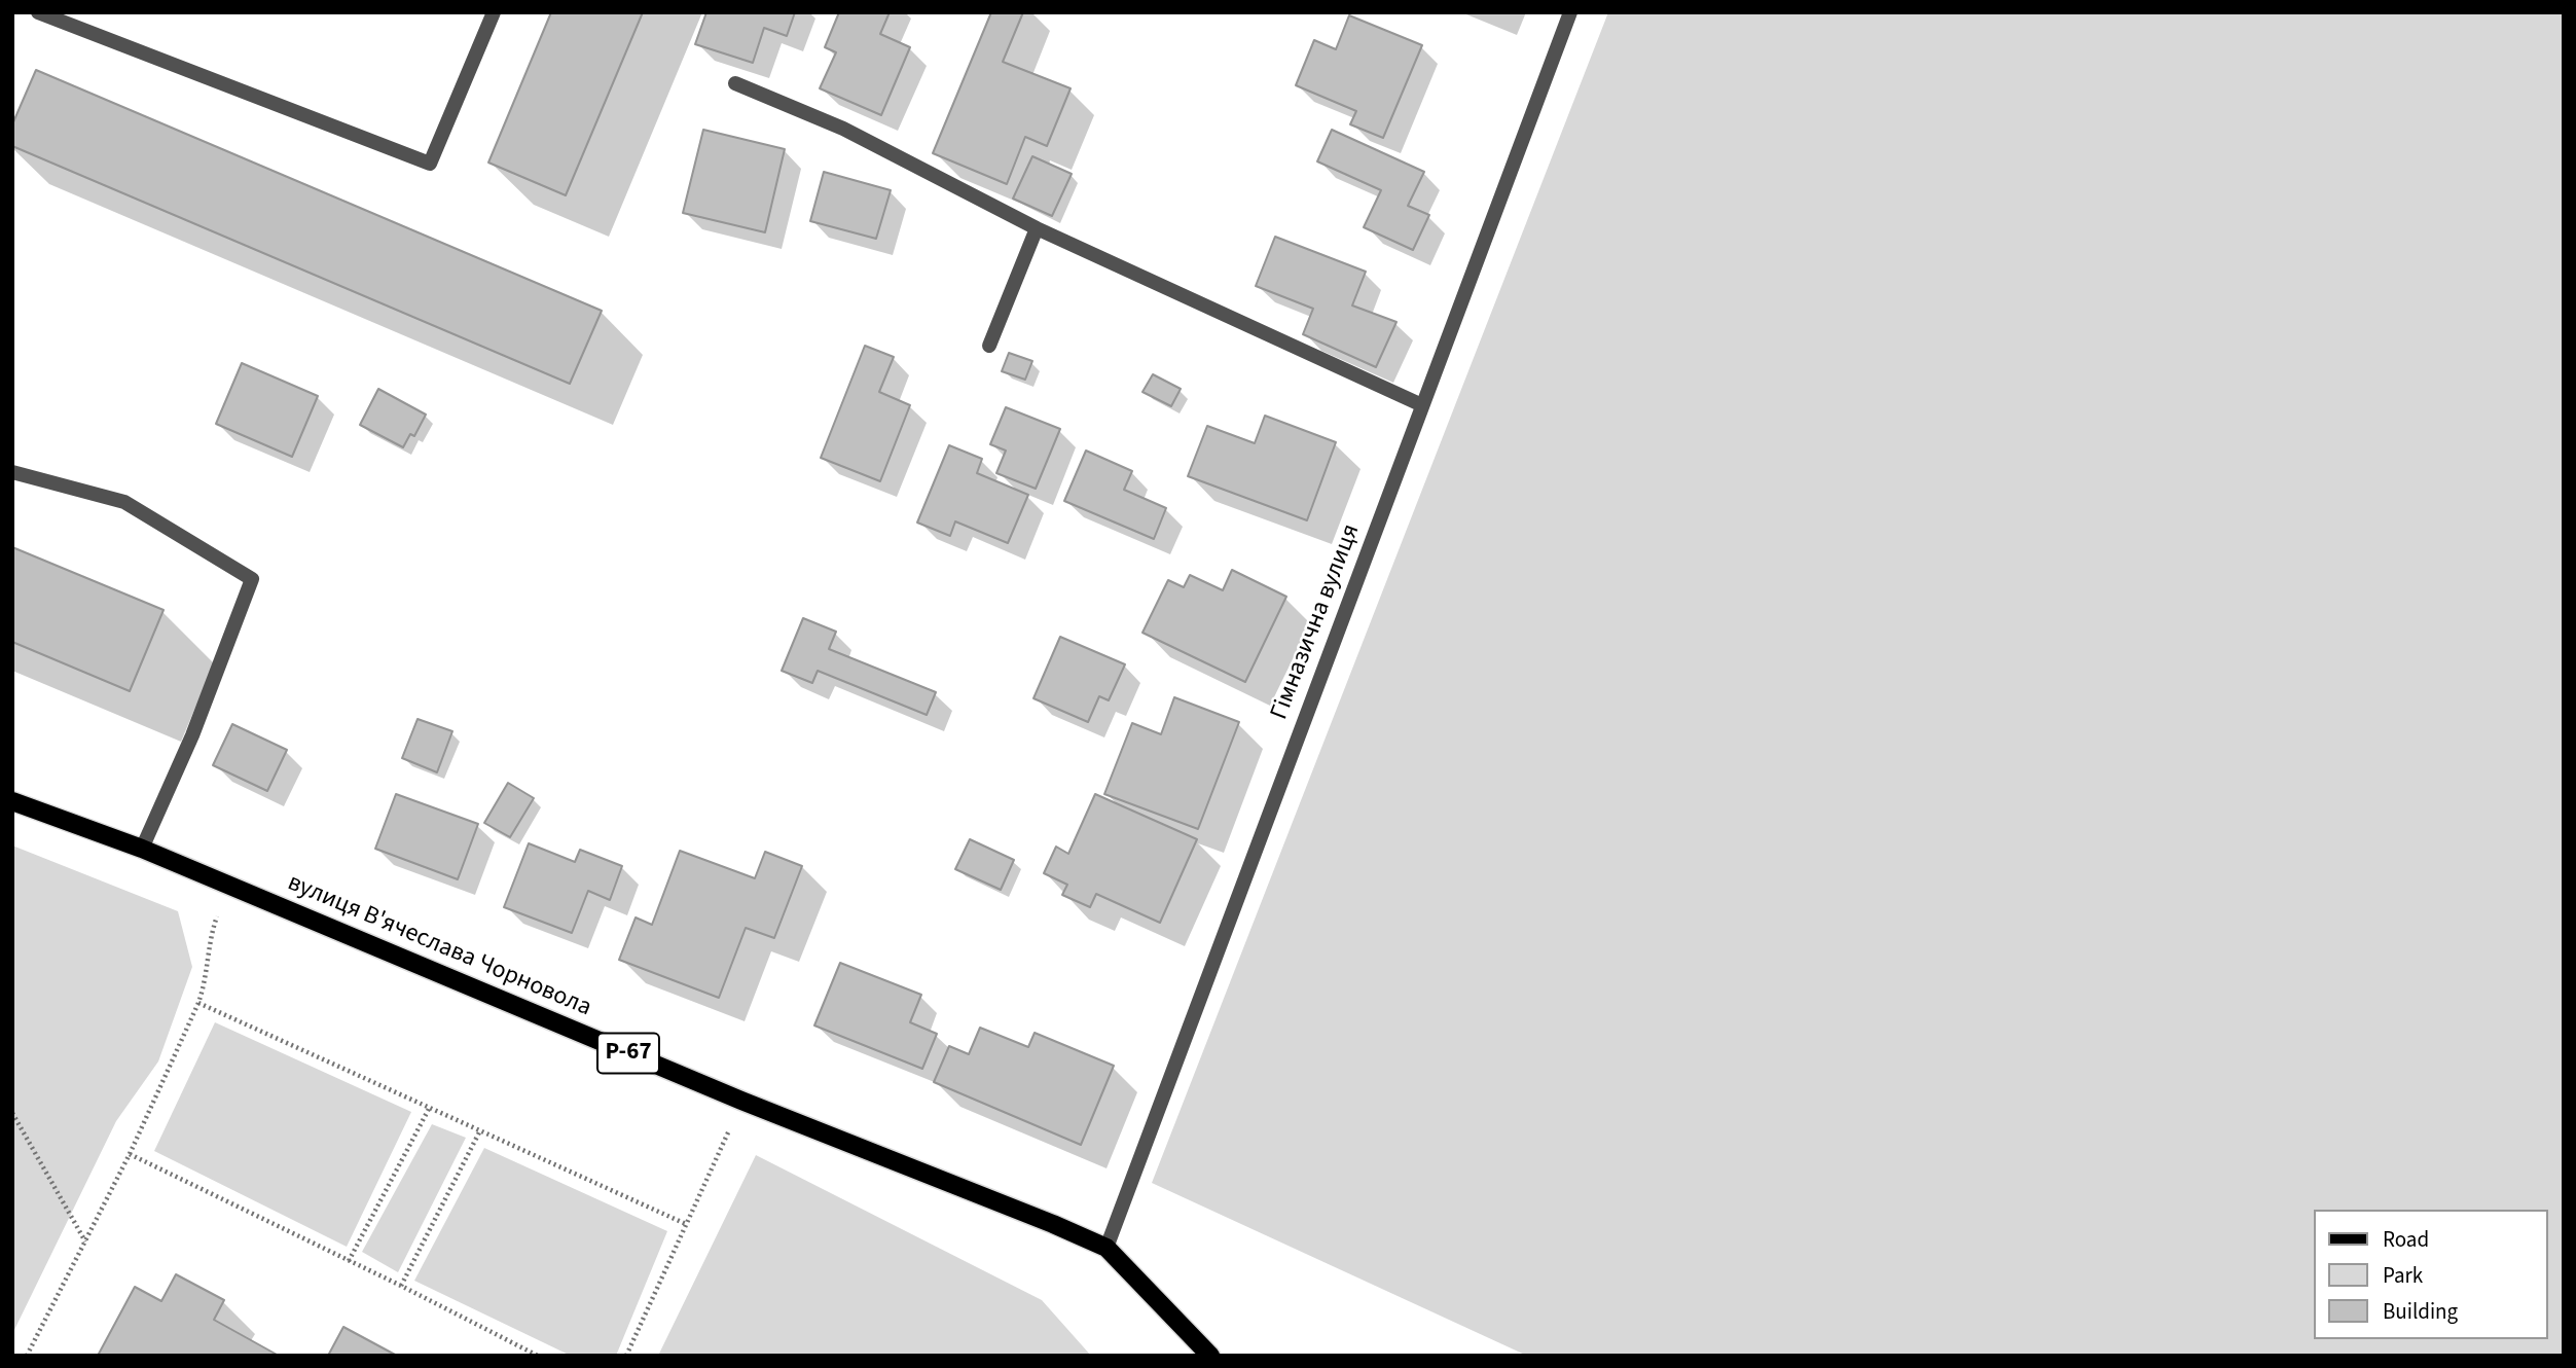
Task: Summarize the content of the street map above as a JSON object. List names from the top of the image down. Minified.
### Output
{"streets":{"main road":["вулиця В'ячеслава Чорновола","Р-67"],"street":["Гімназична вулиця"]},"crossings":[["Гімназична вулиця","вулиця В'ячеслава Чорновола"]],"legend":["Road","Park","Building"]}
